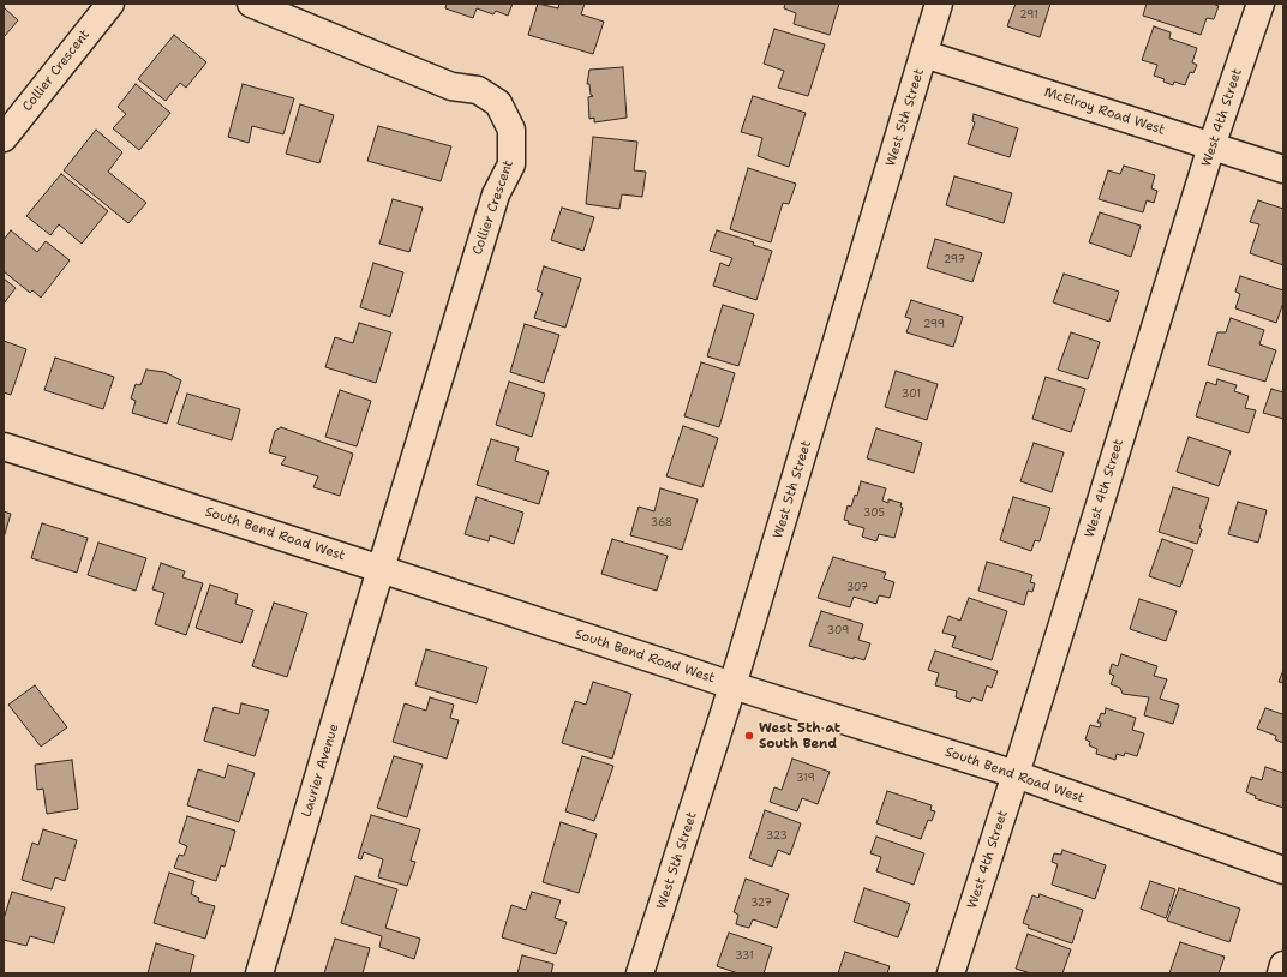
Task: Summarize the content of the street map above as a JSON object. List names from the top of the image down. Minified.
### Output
{"streets":{"street":["Collier Crescent","McElroy Road West","West 5th Street","West 4th Street","South Bend Road West","Laurier Avenue"]},"crossings":[["Collier Crescent","South Bend Road West"],["Collier Crescent","Laurier Avenue"],["McElroy Road West","West 5th Street"],["McElroy Road West","West 4th Street"],["West 5th Street","South Bend Road West"],["West 4th Street","South Bend Road West"],["South Bend Road West","Laurier Avenue"]],"places":["West 5th at South Bend"],"house_numbers":["291","297","299","301","305","368","307","309","319","323","327","331"]}
